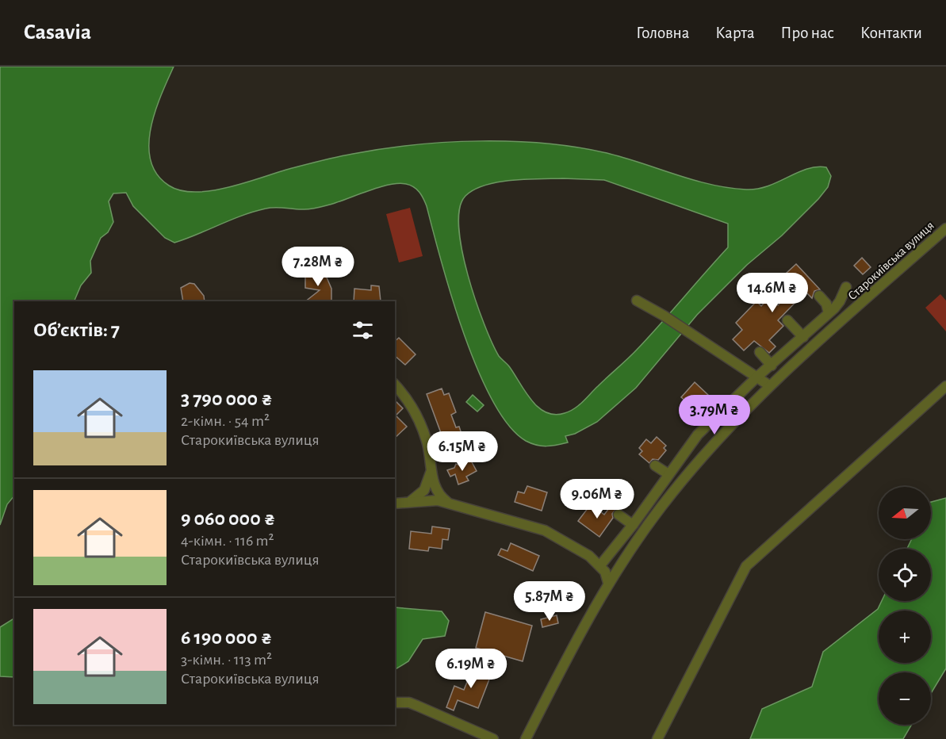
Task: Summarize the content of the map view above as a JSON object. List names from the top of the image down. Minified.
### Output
{"streets":{"street":["Старокиївська вулиця"]},"north":"left","page":{"header":"Casavia","nav":["Головна","Карта","Про нас","Контакти"],"price":["7.28M ₴","14.6M ₴","3.79M ₴","6.15M ₴","9.06M ₴","5.87M ₴","6.19M ₴"],"heading":"Об’єктів: 7","list":[{"name":"3 790 000 ₴","note":"2-кімн. · 54 m² · Старокиївська вулиця"},{"name":"9 060 000 ₴","note":"4-кімн. · 116 m² · Старокиївська вулиця"},{"name":"6 190 000 ₴","note":"3-кімн. · 113 m² · Старокиївська вулиця"}],"map_buttons":["+","−"]}}
